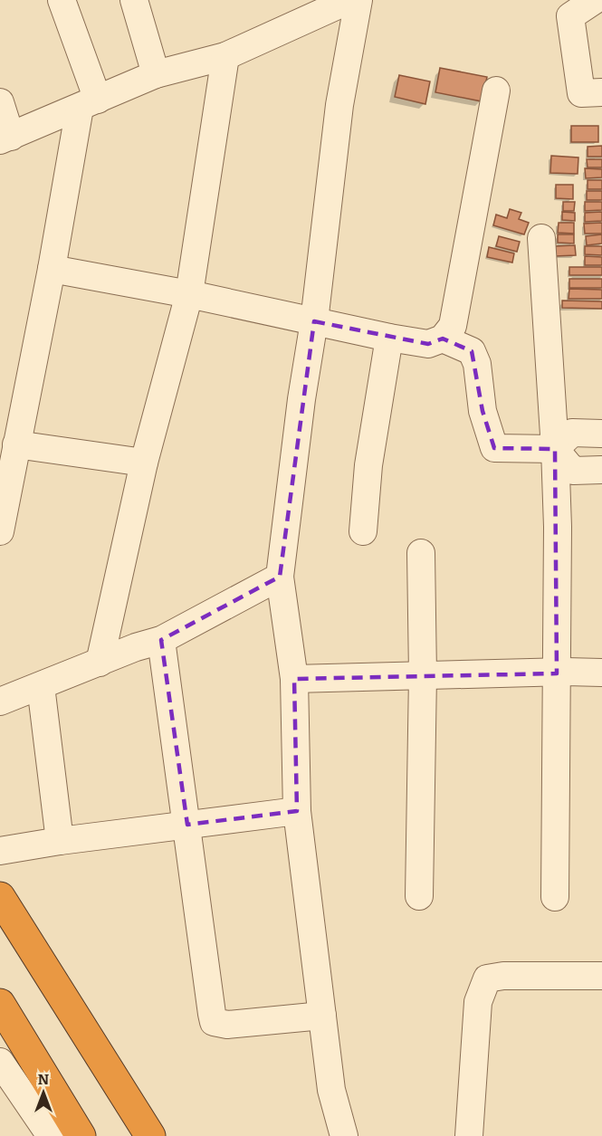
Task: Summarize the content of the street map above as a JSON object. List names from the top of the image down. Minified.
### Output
{"north":"top"}
